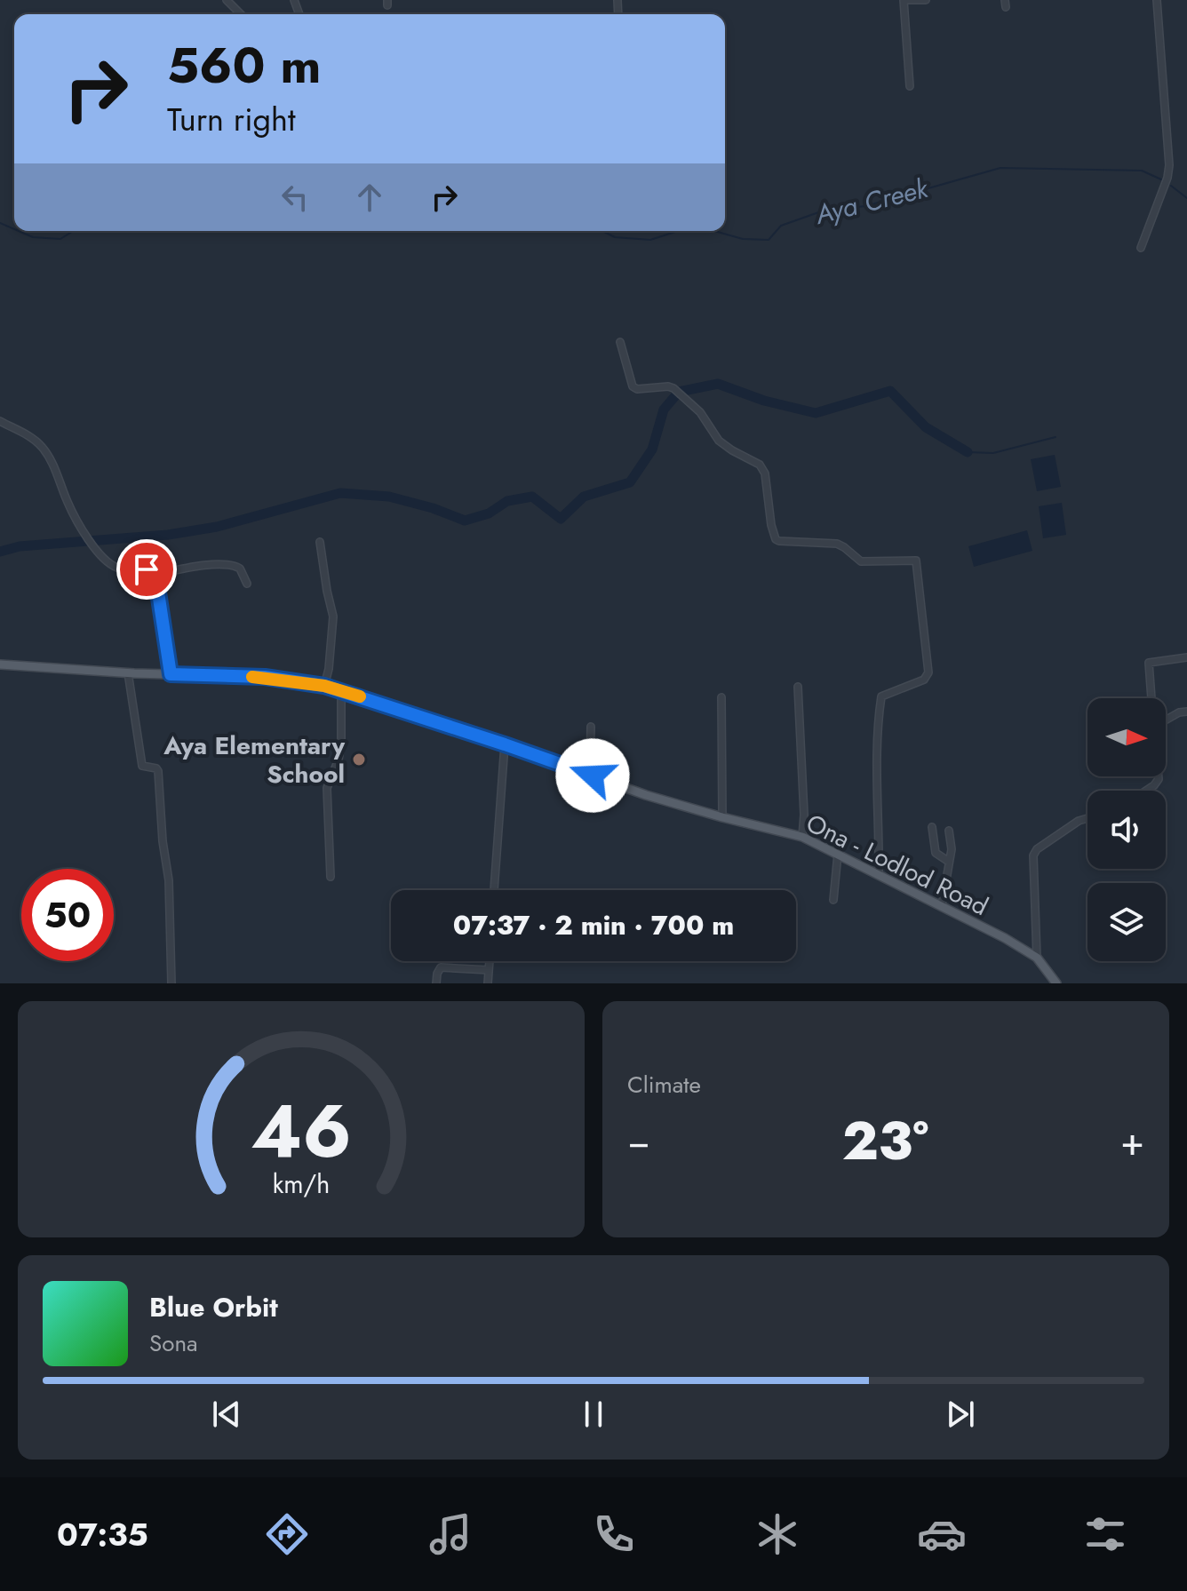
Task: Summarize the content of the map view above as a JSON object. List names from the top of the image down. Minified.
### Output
{"streets":{"main road":["Ona - Lodlod Road"]},"water":["Aya Creek"],"places":["Aya Elementary School"],"north":"right","page":{"turn":["560 m","Turn right"],"limit":"50","trip":"07:37 · 2 min · 700 m","tile":"Climate","heat":["−","23°","+"],"song":["Blue Orbit","Sona"],"tabs":"07:35","gauge":["46","km/h"]}}
